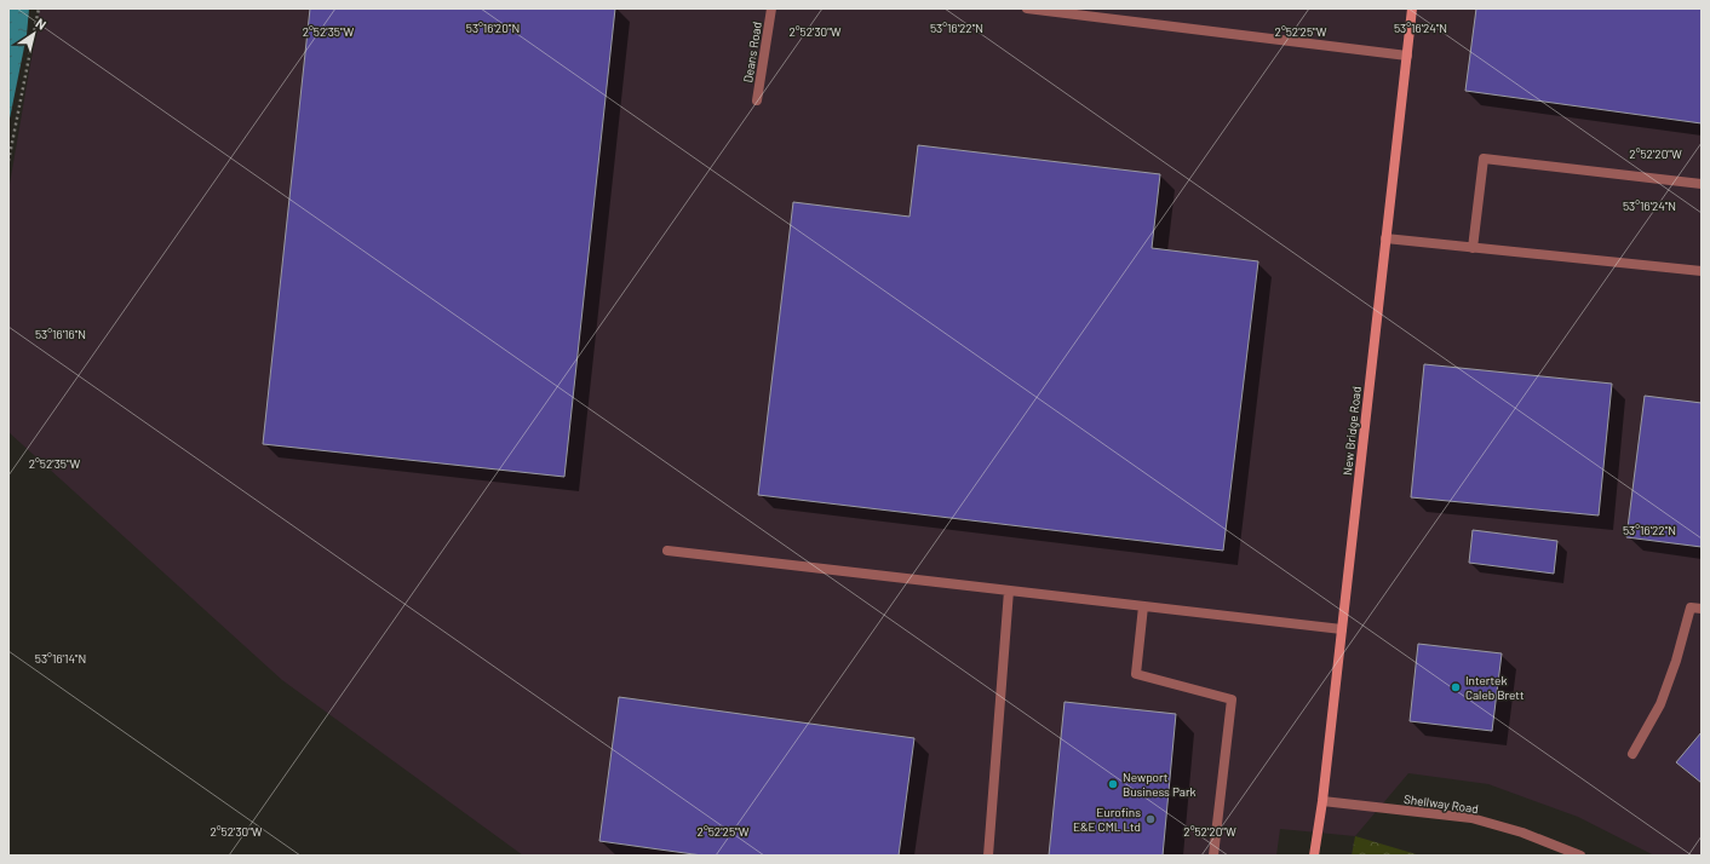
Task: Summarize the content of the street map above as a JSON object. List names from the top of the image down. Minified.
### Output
{"streets":{"street":["New Bridge Road"],"lane":["Deans Road","Shellway Road"]},"crossings":[["New Bridge Road","Shellway Road"]],"places":["Intertek Caleb Brett","Newport Business Park","Eurofins E&E CML Ltd"],"north":"top right","coordinates":["53°16'20\"N","53°16'22\"N","53°16'24\"N","2°52'35\"W","2°52'30\"W","2°52'25\"W","2°52'20\"W","53°16'16\"N","53°16'14\"N"]}
